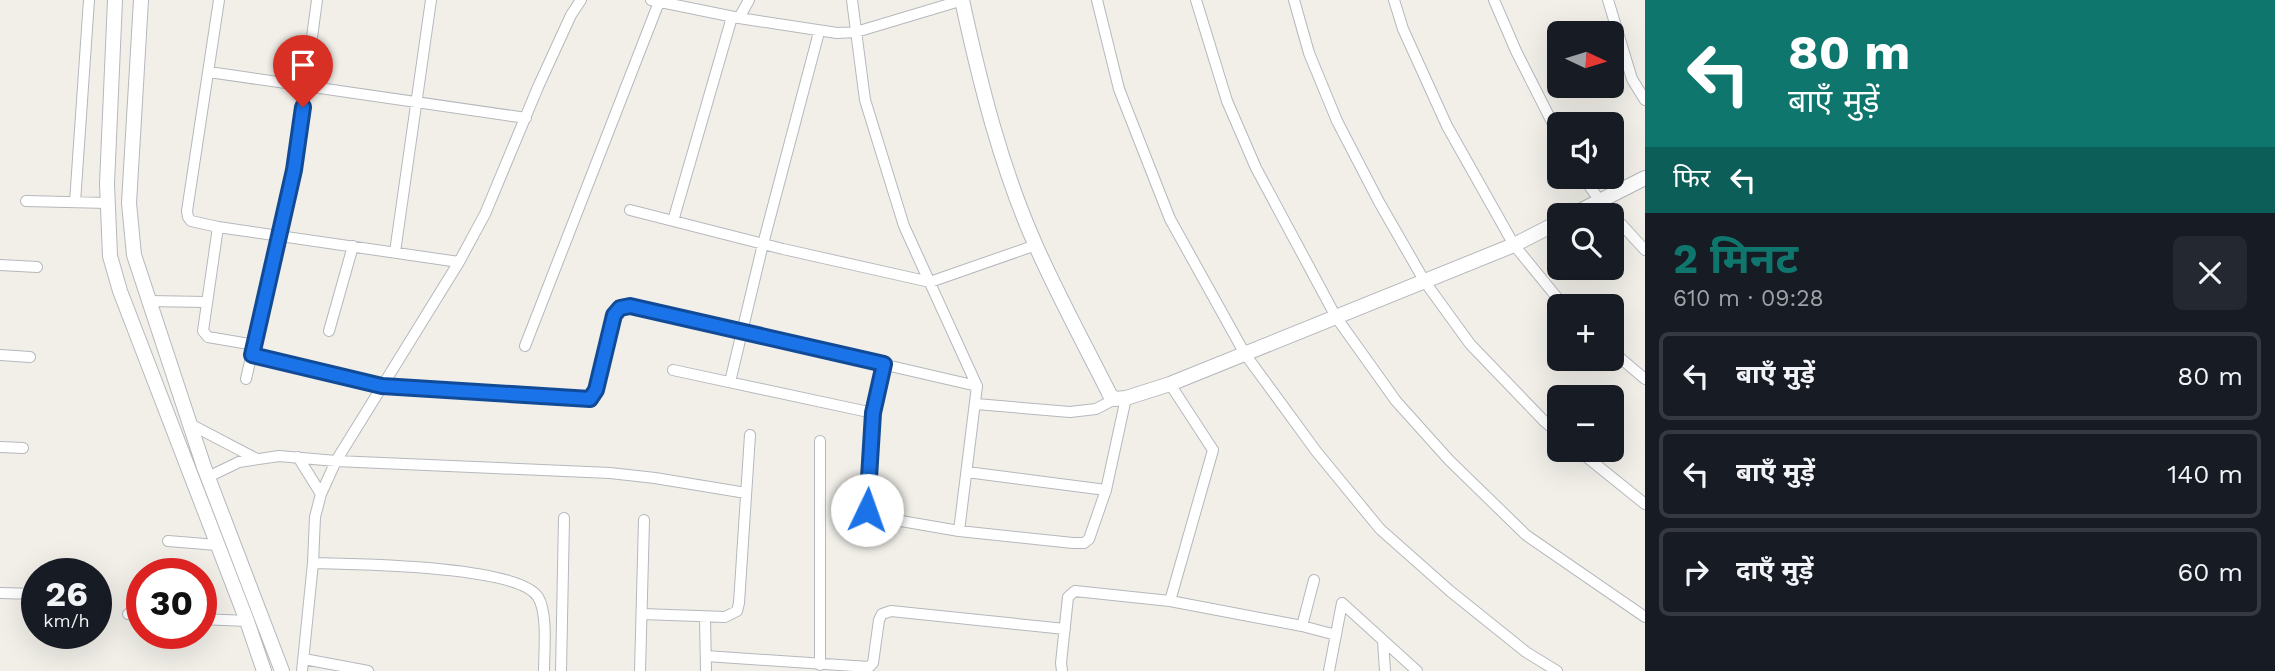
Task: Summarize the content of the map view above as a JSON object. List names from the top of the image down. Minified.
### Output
{"north":"right","page":{"turn":["80 m","बाएँ मुड़ें"],"map_buttons":["+","−"],"then":"फिर","heading":["2 मिनट","610 m · 09:28"],"list":[{"name":"बाएँ मुड़ें","value":"80 m"},{"name":"बाएँ मुड़ें","value":"140 m"},{"name":"दाएँ मुड़ें","value":"60 m"}],"speed":"26 km/h","limit":"30"}}
